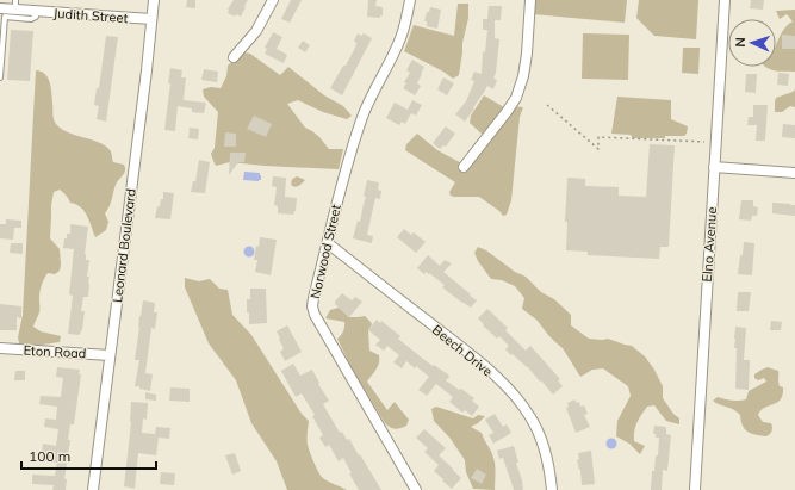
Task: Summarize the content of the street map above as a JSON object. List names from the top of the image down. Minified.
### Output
{"streets":{"street":["Judith Street","Elno Avenue","Leonard Boulevard","Norwood Street","Beech Drive","Eton Road"]},"crossings":[["Judith Street","Leonard Boulevard"],["Leonard Boulevard","Eton Road"],["Norwood Street","Beech Drive"]],"scale_bar":"100 m","north":"left"}
